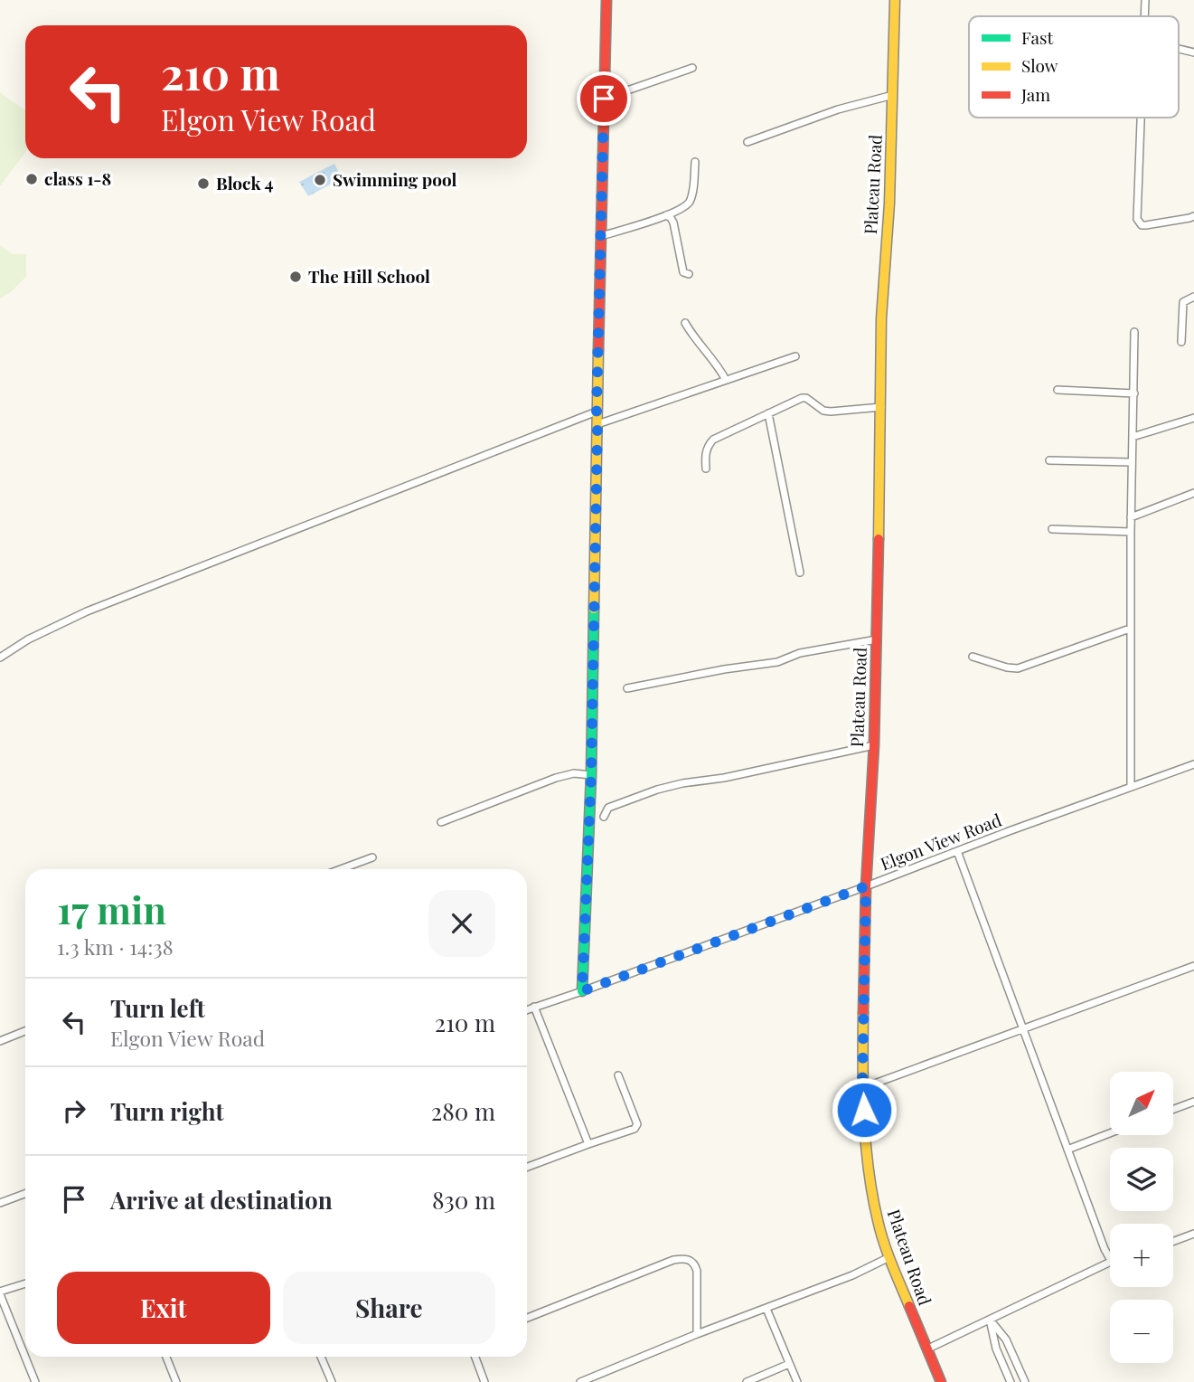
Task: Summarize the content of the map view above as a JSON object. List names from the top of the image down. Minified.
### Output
{"streets":{"street":["Plateau Road","Elgon View Road"]},"crossings":[["Plateau Road","Elgon View Road"]],"places":["class 1-8","Swimming pool","Block 4","The Hill School"],"legend":["Fast","Slow","Jam"],"north":"top right","page":{"turn":["210 m","Elgon View Road"],"heading":["17 min","1.3 km · 14:38"],"list":[{"name":"Turn left","note":"Elgon View Road","value":"210 m"},{"name":"Turn right","value":"280 m"},{"name":"Arrive at destination","value":"830 m"}],"map_buttons":["+","−"],"buttons":["Exit","Share"]}}
